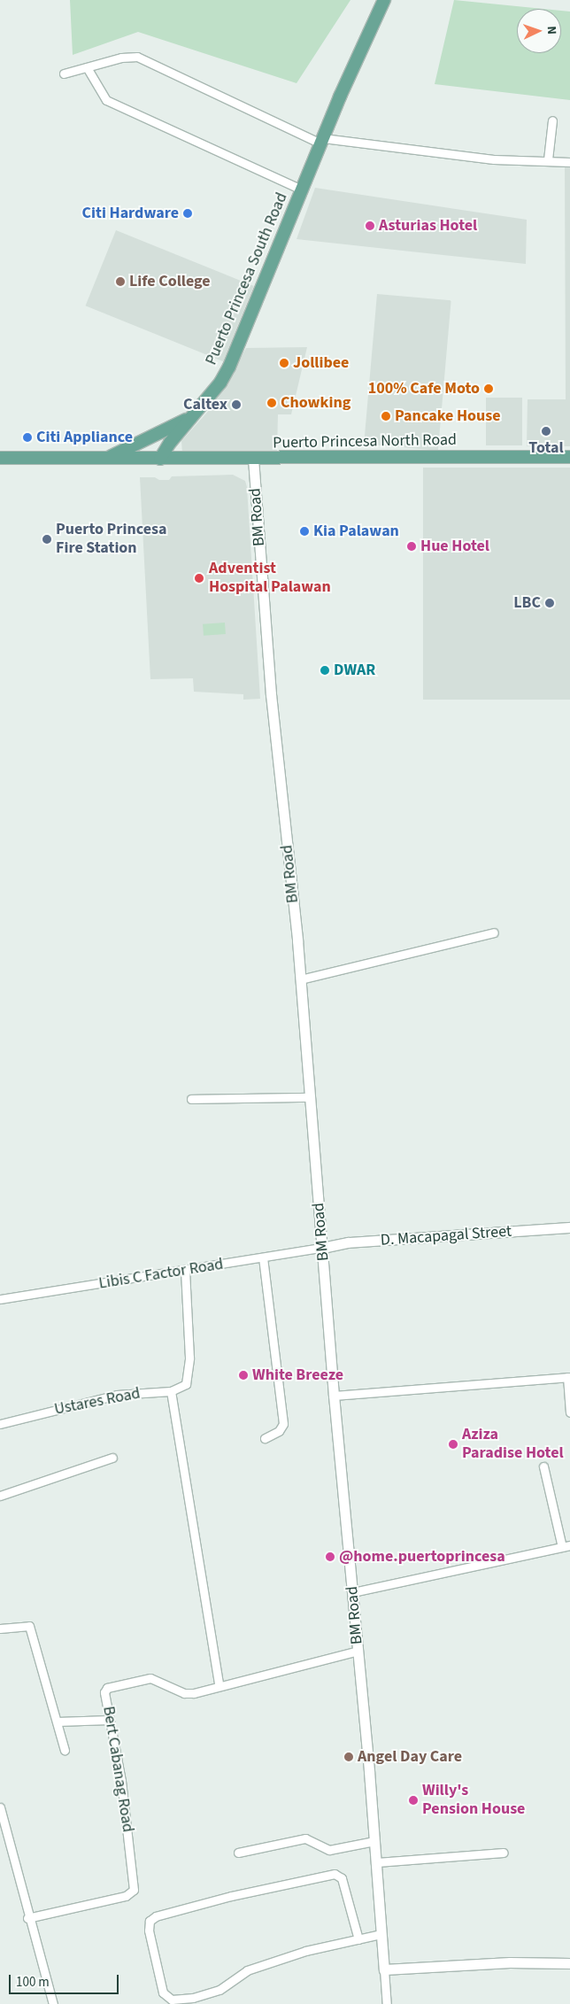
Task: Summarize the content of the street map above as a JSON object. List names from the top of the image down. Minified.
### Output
{"streets":{"main road":["Puerto Princesa South Road","Puerto Princesa North Road"],"street":["BM Road","D. Macapagal Street","Libis C Factor Road","Ustares Road","Bert Cabanag Road"]},"crossings":[["Puerto Princesa South Road","Puerto Princesa North Road"],["Puerto Princesa North Road","BM Road"],["BM Road","D. Macapagal Street"],["BM Road","Libis C Factor Road"],["BM Road","Bert Cabanag Road"],["D. Macapagal Street","Libis C Factor Road"]],"places":["Citi Hardware","Asturias Hotel","Life College","Jollibee","100% Cafe Moto","Chowking","Caltex","Pancake House","Total","Citi Appliance","Kia Palawan","Puerto Princesa Fire Station","Hue Hotel","Adventist Hospital Palawan","LBC","DWAR","White Breeze","Aziza Paradise Hotel","@home.puertoprincesa","Angel Day Care","Willy's Pension House"],"scale_bar":"100 m","north":"right"}
